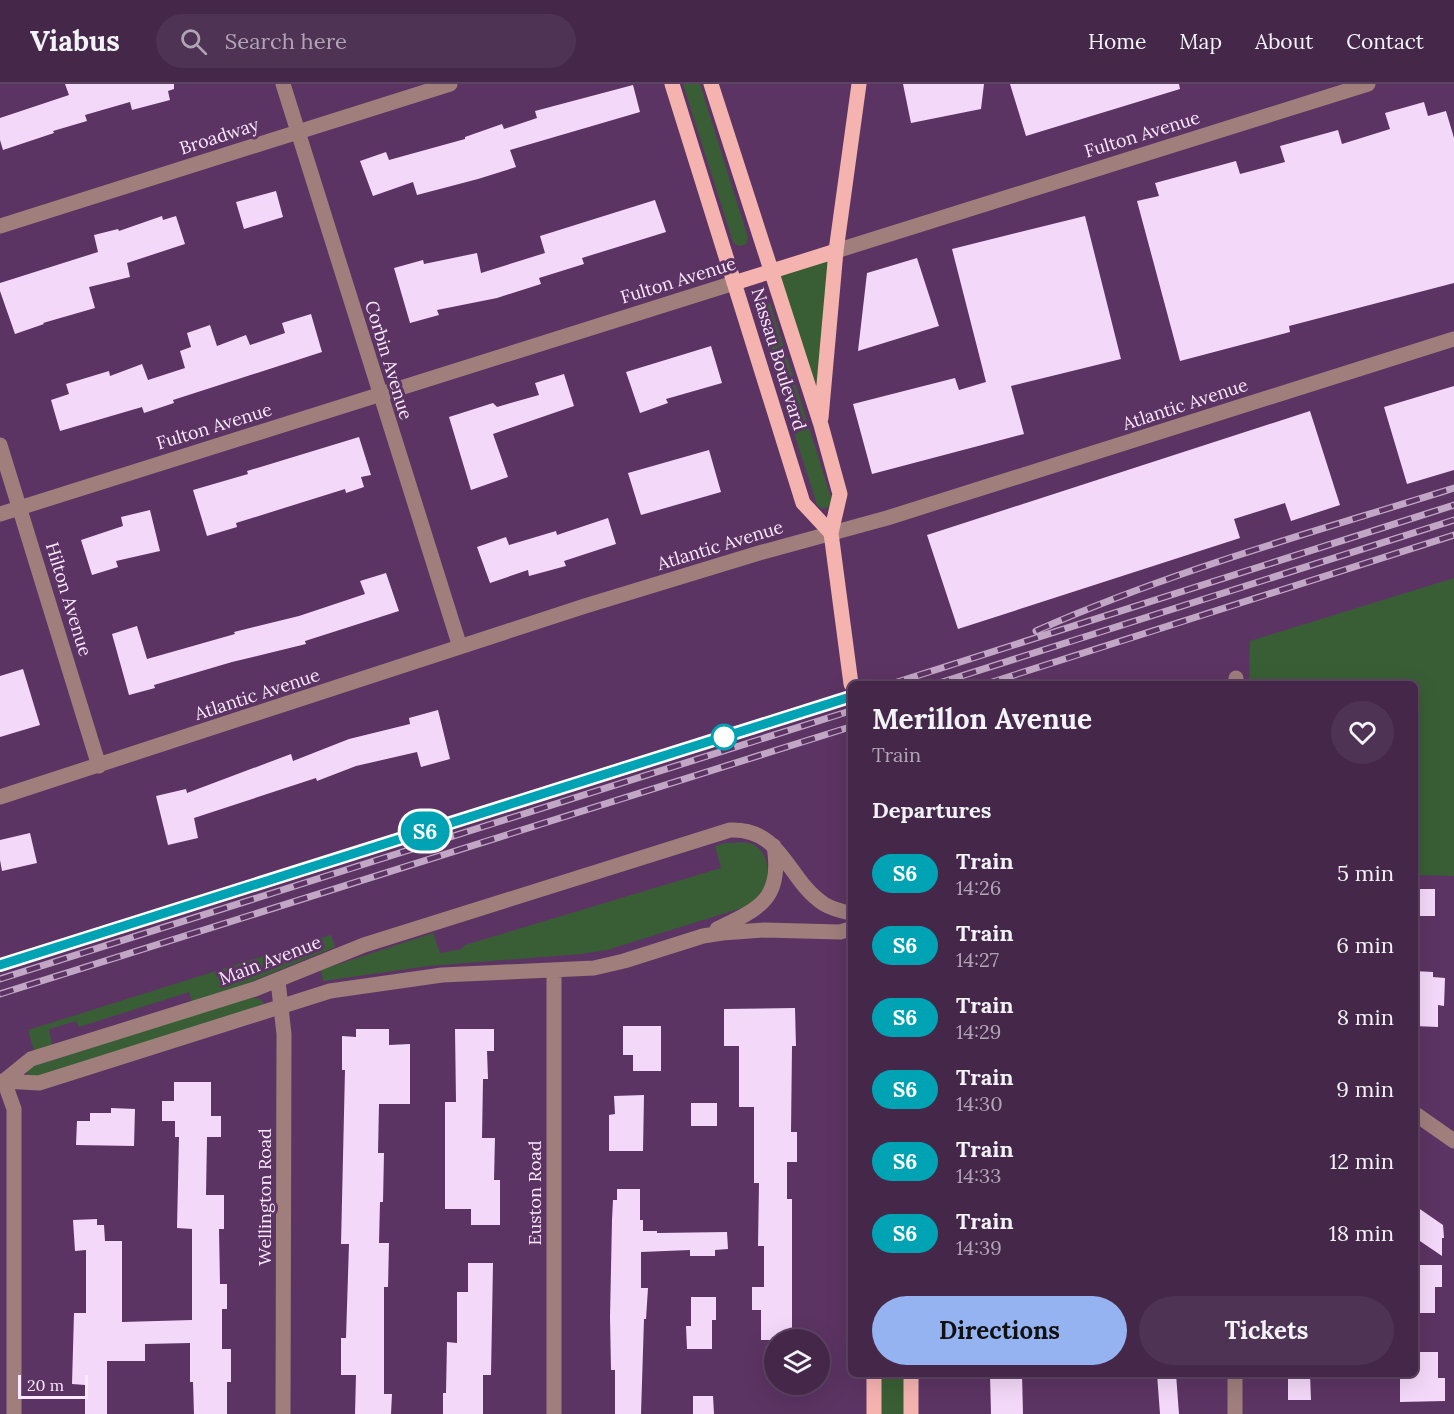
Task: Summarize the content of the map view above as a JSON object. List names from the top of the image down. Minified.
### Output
{"streets":{"main road":["Fulton Avenue","Nassau Boulevard"],"street":["Broadway","Corbin Avenue","Atlantic Avenue","Hilton Avenue","Main Avenue","Euston Road","Wellington Road"]},"crossings":[["Fulton Avenue","Nassau Boulevard"],["Fulton Avenue","Corbin Avenue"],["Fulton Avenue","Hilton Avenue"],["Broadway","Corbin Avenue"],["Nassau Boulevard","Atlantic Avenue"],["Corbin Avenue","Atlantic Avenue"],["Atlantic Avenue","Hilton Avenue"],["Main Avenue","Wellington Road"]],"scale_bar":"20 m","page":{"header":"Viabus","search":"Search here","nav":["Home","Map","About","Contact"],"on_map":"S6","heading":[["Merillon Avenue","Train"],"Departures"],"list":[{"mark":"S6","name":"Train","note":"14:26","value":"5 min"},{"mark":"S6","name":"Train","note":"14:27","value":"6 min"},{"mark":"S6","name":"Train","note":"14:29","value":"8 min"},{"mark":"S6","name":"Train","note":"14:30","value":"9 min"},{"mark":"S6","name":"Train","note":"14:33","value":"12 min"},{"mark":"S6","name":"Train","note":"14:39","value":"18 min"}],"buttons":["Directions","Tickets"],"scale":"20 m"}}
